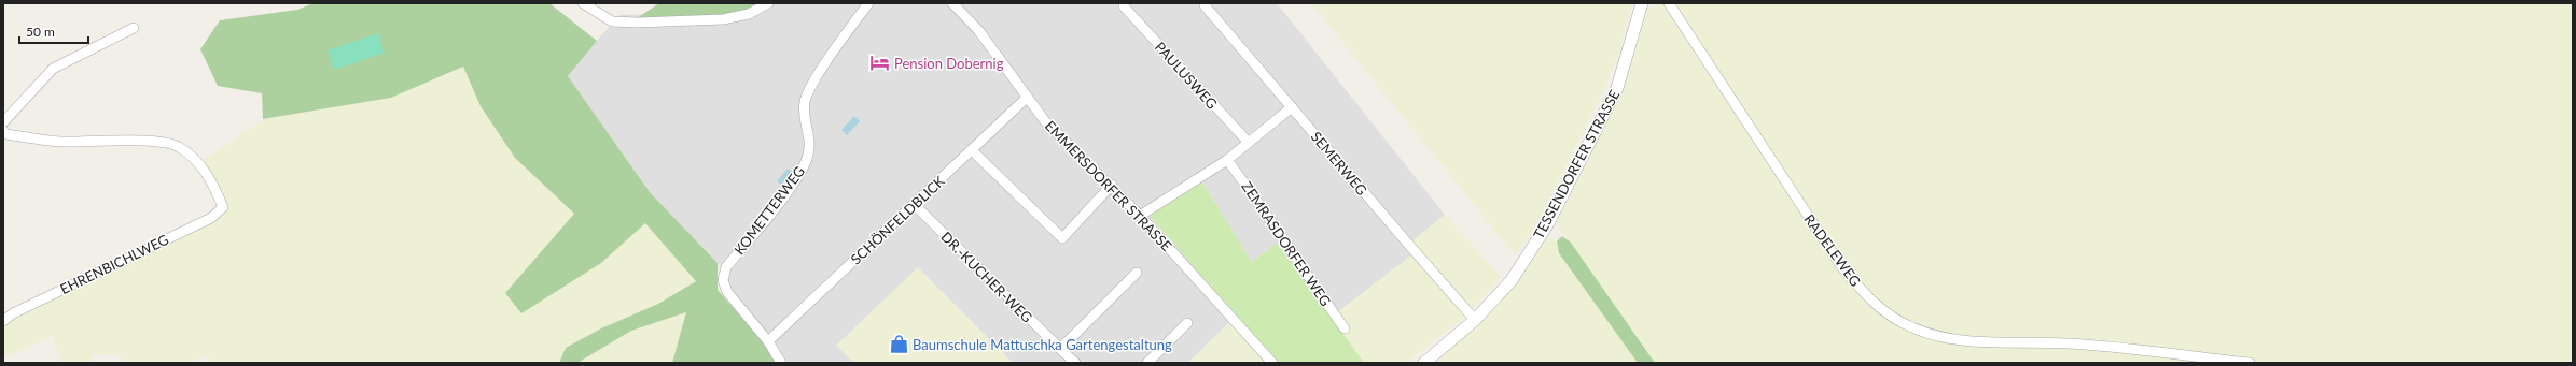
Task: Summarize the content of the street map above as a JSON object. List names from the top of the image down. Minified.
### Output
{"streets":{"street":["PAULUSWEG","SEMERWEG","TESSENDORFER STRASSE","EMMERSDORFER STRASSE","KOMETTERWEG","SCHÖNFELDBLICK","ZEMRASDORFER WEG","RADELEWEG","EHRENBICHLWEG","DR.-KUCHER-WEG"]},"crossings":[["SEMERWEG","TESSENDORFER STRASSE"],["EMMERSDORFER STRASSE","SCHÖNFELDBLICK"],["KOMETTERWEG","SCHÖNFELDBLICK"],["SCHÖNFELDBLICK","DR.-KUCHER-WEG"]],"places":{"hotel":["Pension Dobernig"],"shop":["Baumschule Mattuschka Gartengestaltung"]},"scale_bar":"50 m"}
